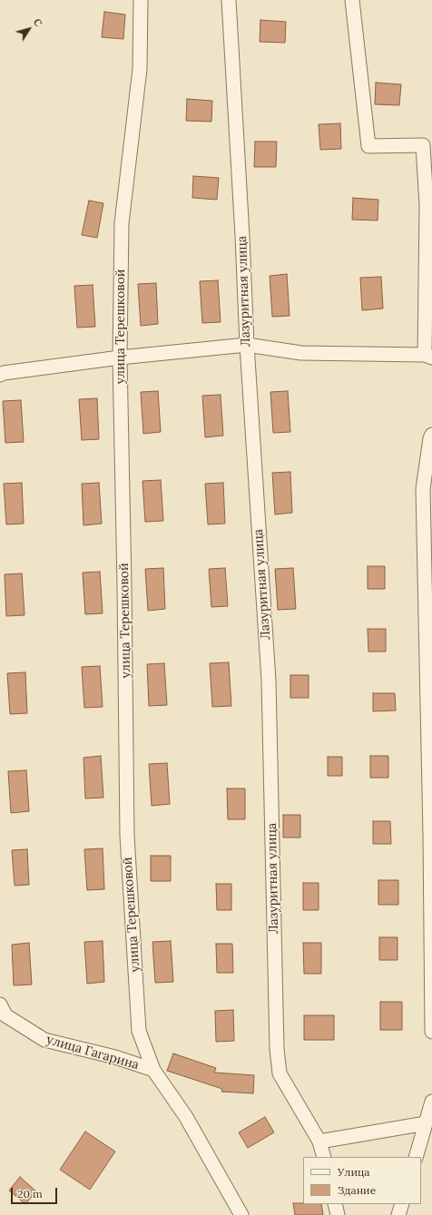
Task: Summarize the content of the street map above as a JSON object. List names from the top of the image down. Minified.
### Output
{"streets":{"street":["Лазуритная улица","улица Терешковой","улица Гагарина"]},"crossings":[["улица Терешковой","улица Гагарина"]],"legend":["Улица","Здание"],"scale_bar":"20 m","north":"top right"}
